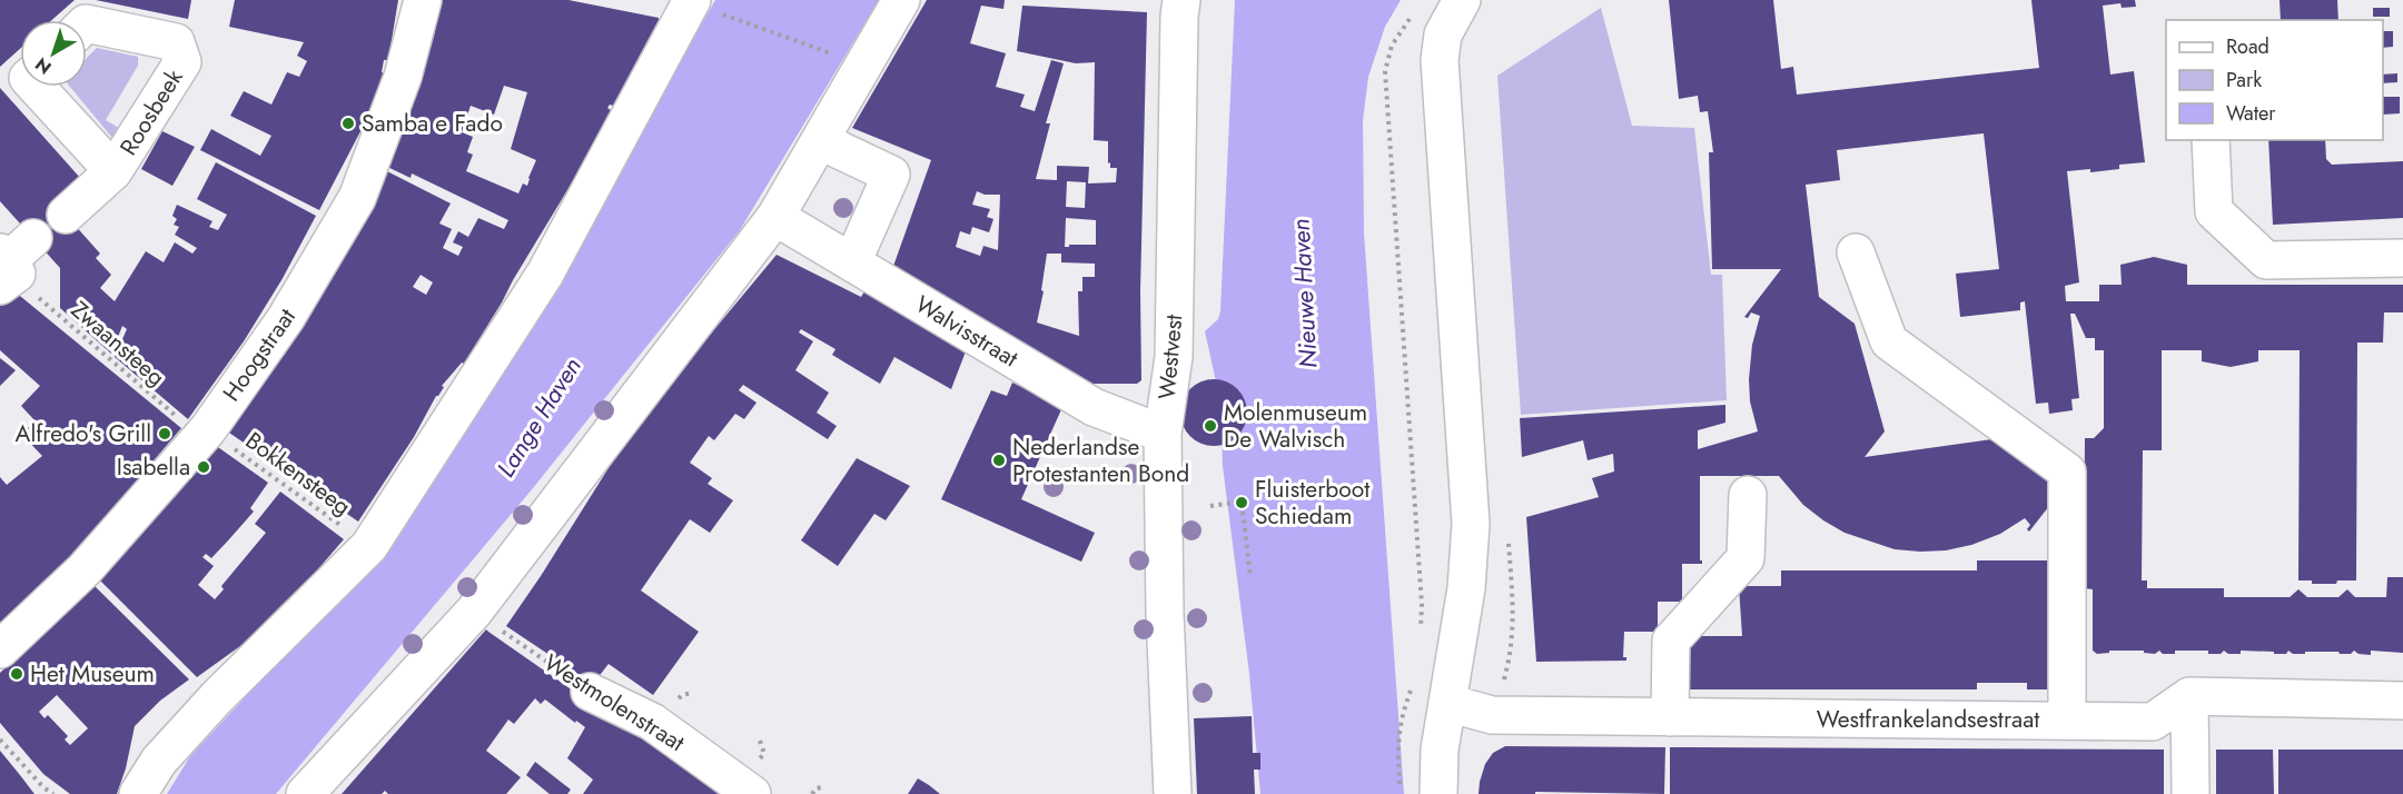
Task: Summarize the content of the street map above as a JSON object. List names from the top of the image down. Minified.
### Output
{"streets":{"street":["Roosbeek","Walvisstraat","Hoogstraat","Westvest","Westmolenstraat","Westfrankelandsestraat"],"path":["Zwaansteeg","Bokkensteeg"]},"crossings":[["Walvisstraat","Westvest"],["Zwaansteeg","Hoogstraat"],["Zwaansteeg","Bokkensteeg"],["Hoogstraat","Bokkensteeg"]],"water":["Nieuwe Haven","Lange Haven"],"places":["Samba e Fado","Molenmuseum De Walvisch","Alfredo's Grill","Nederlandse Protestanten Bond","Isabella","Fluisterboot Schiedam","Het Museum"],"legend":["Road","Park","Water"],"north":"bottom left"}
